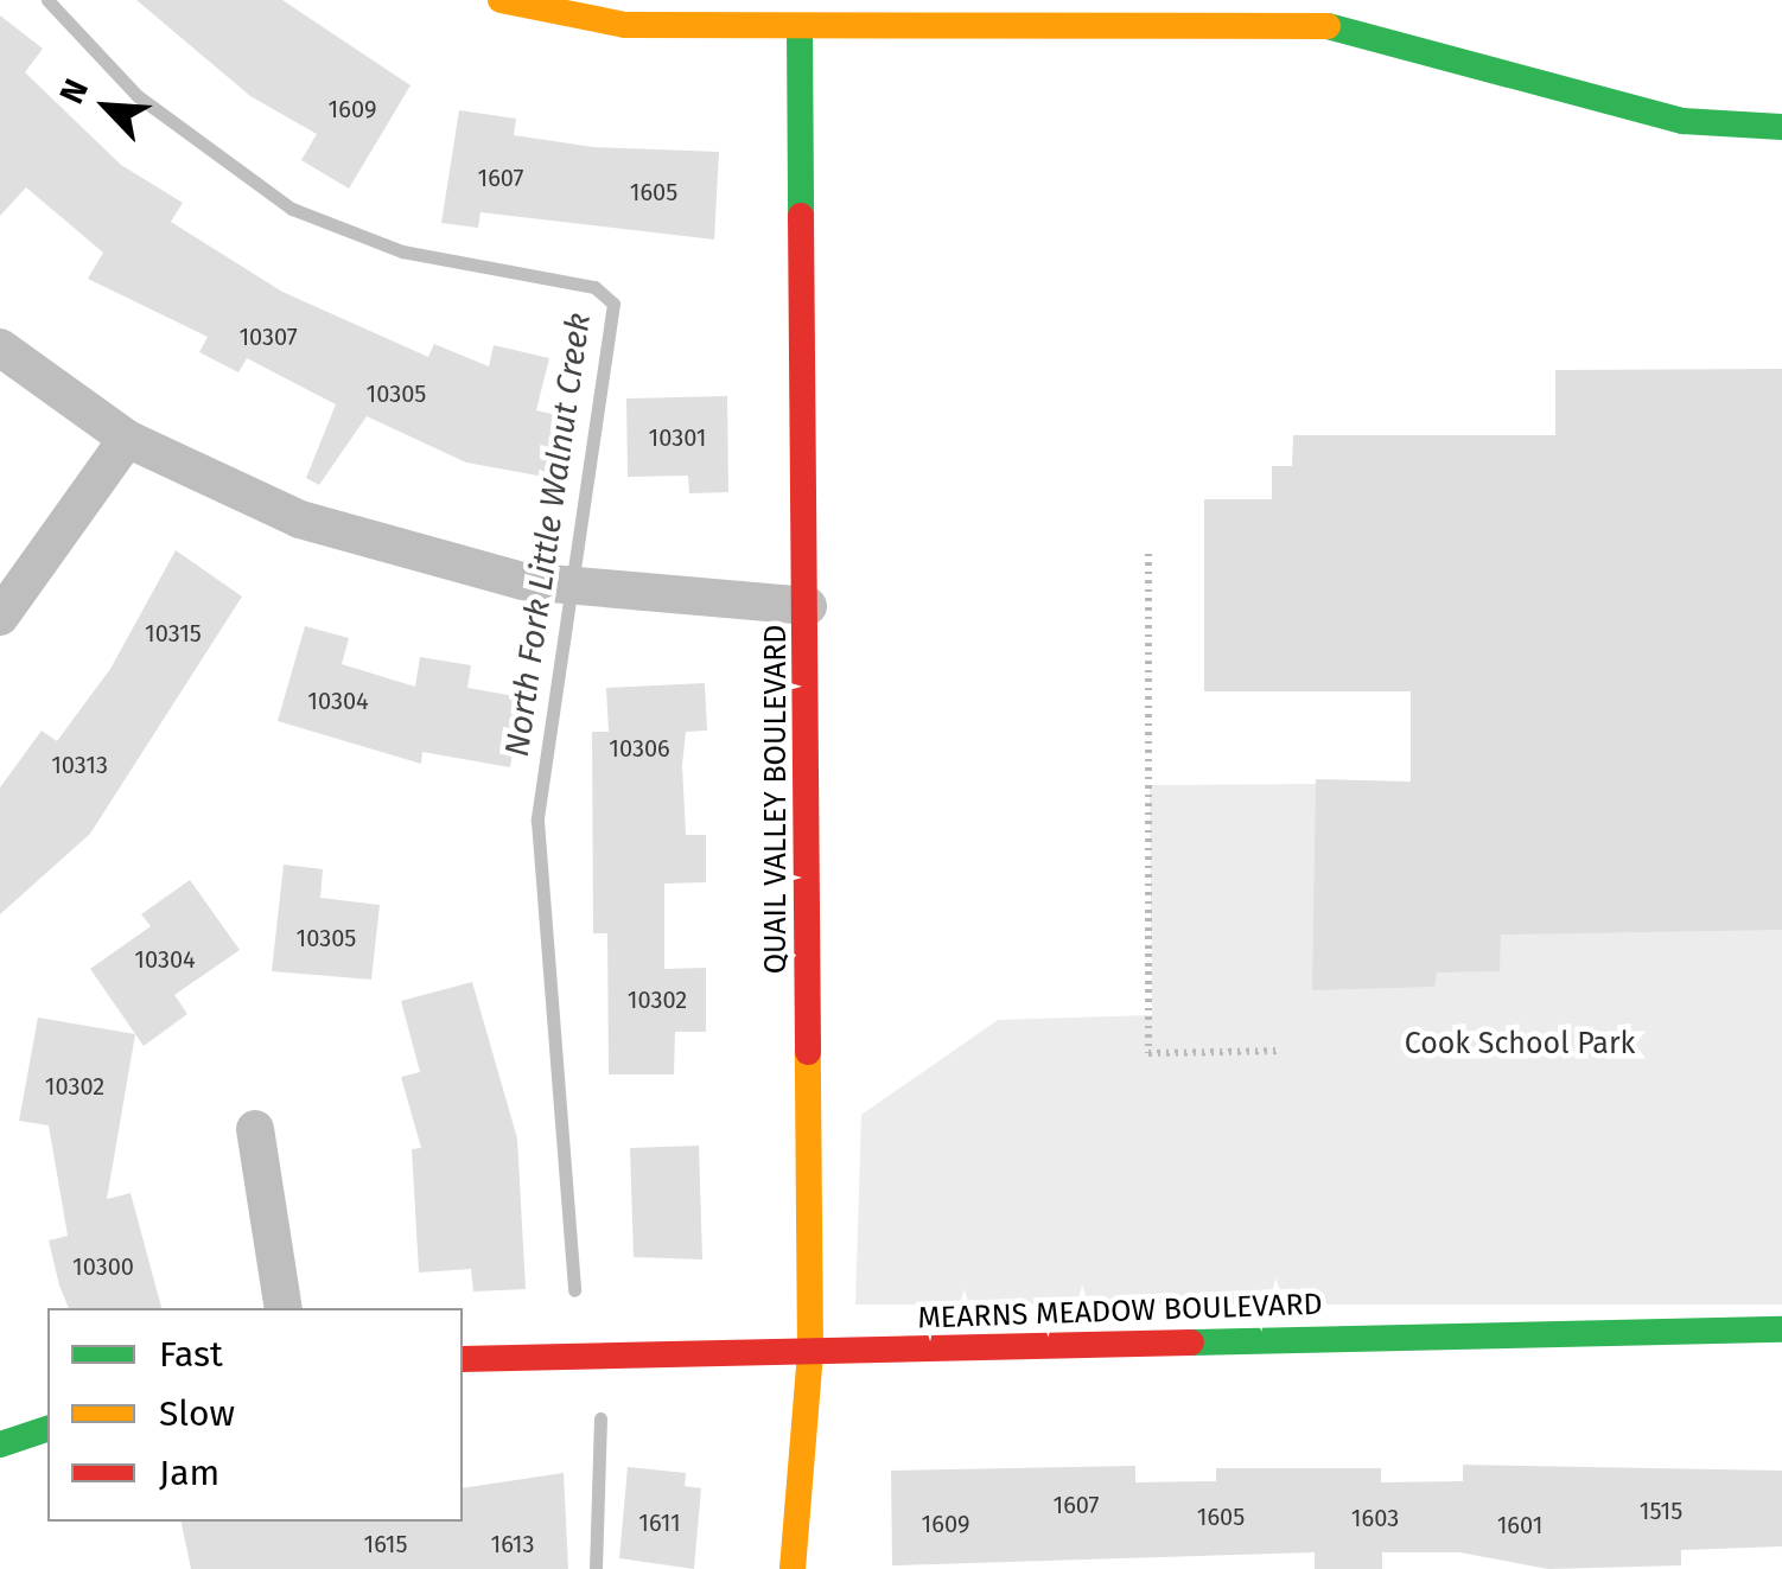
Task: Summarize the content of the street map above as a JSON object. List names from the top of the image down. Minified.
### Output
{"streets":{"street":["QUAIL VALLEY BOULEVARD","MEARNS MEADOW BOULEVARD"]},"crossings":[["QUAIL VALLEY BOULEVARD","MEARNS MEADOW BOULEVARD"]],"water":["North Fork Little Walnut Creek"],"parks":["Cook School Park"],"house_numbers":["1609","1607","1605","10307","10305","10301","10315","10304","10306","10313","10305","10304","10302","10302","10300","1607","1515","1605","1603","1611","1609","1601","1615","1613"],"legend":["Fast","Slow","Jam"],"north":"top left"}
